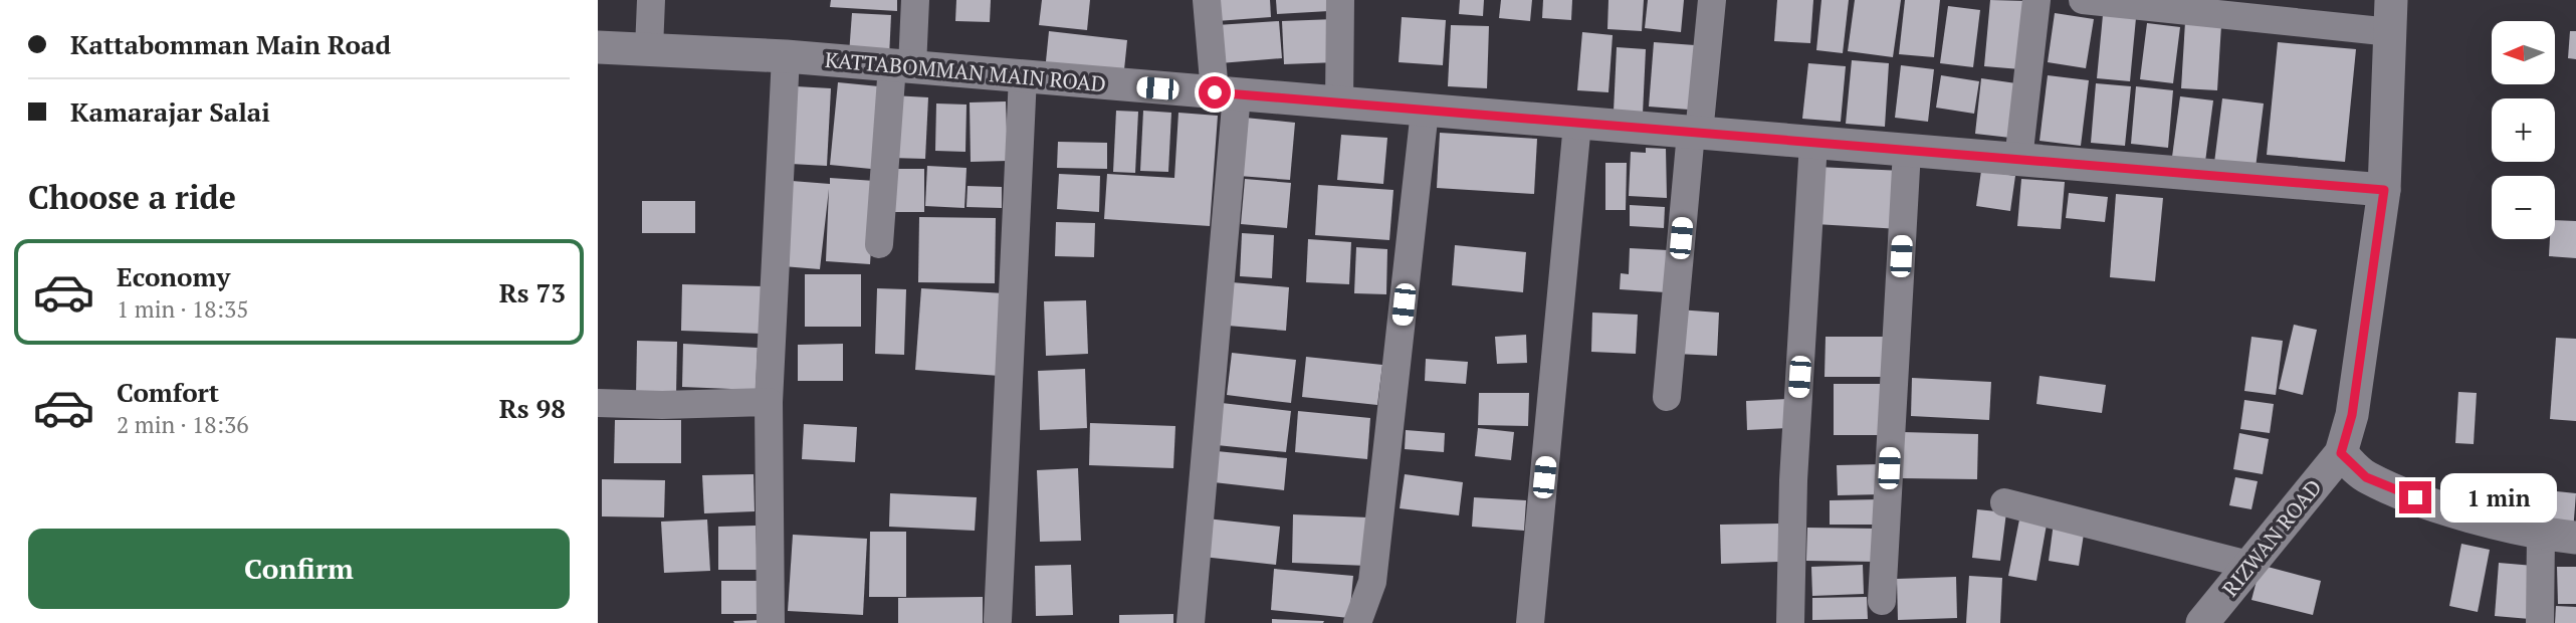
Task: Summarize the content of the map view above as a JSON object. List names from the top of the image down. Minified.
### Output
{"streets":{"street":["KATTABOMMAN MAIN ROAD","RIZWAN ROAD"]},"north":"left","page":{"banner":["Kattabomman Main Road","Kamarajar Salai"],"map_buttons":["+","−"],"heading":"Choose a ride","list":[{"name":"Economy","note":"1 min · 18:35","value":"Rs 73"},{"name":"Comfort","note":"2 min · 18:36","value":"Rs 98"}],"bubble":"1 min","buttons":"Confirm"}}
